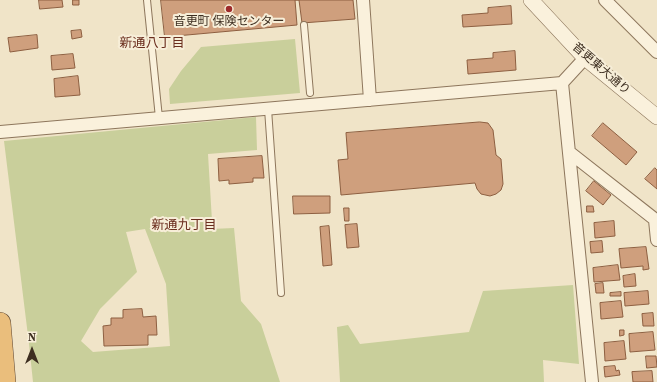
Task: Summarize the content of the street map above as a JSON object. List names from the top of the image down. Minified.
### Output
{"streets":{"street":["音更東大通り"]},"districts":["新通八丁目","新通九丁目"],"places":["音更町 保険センター"],"north":"top"}
